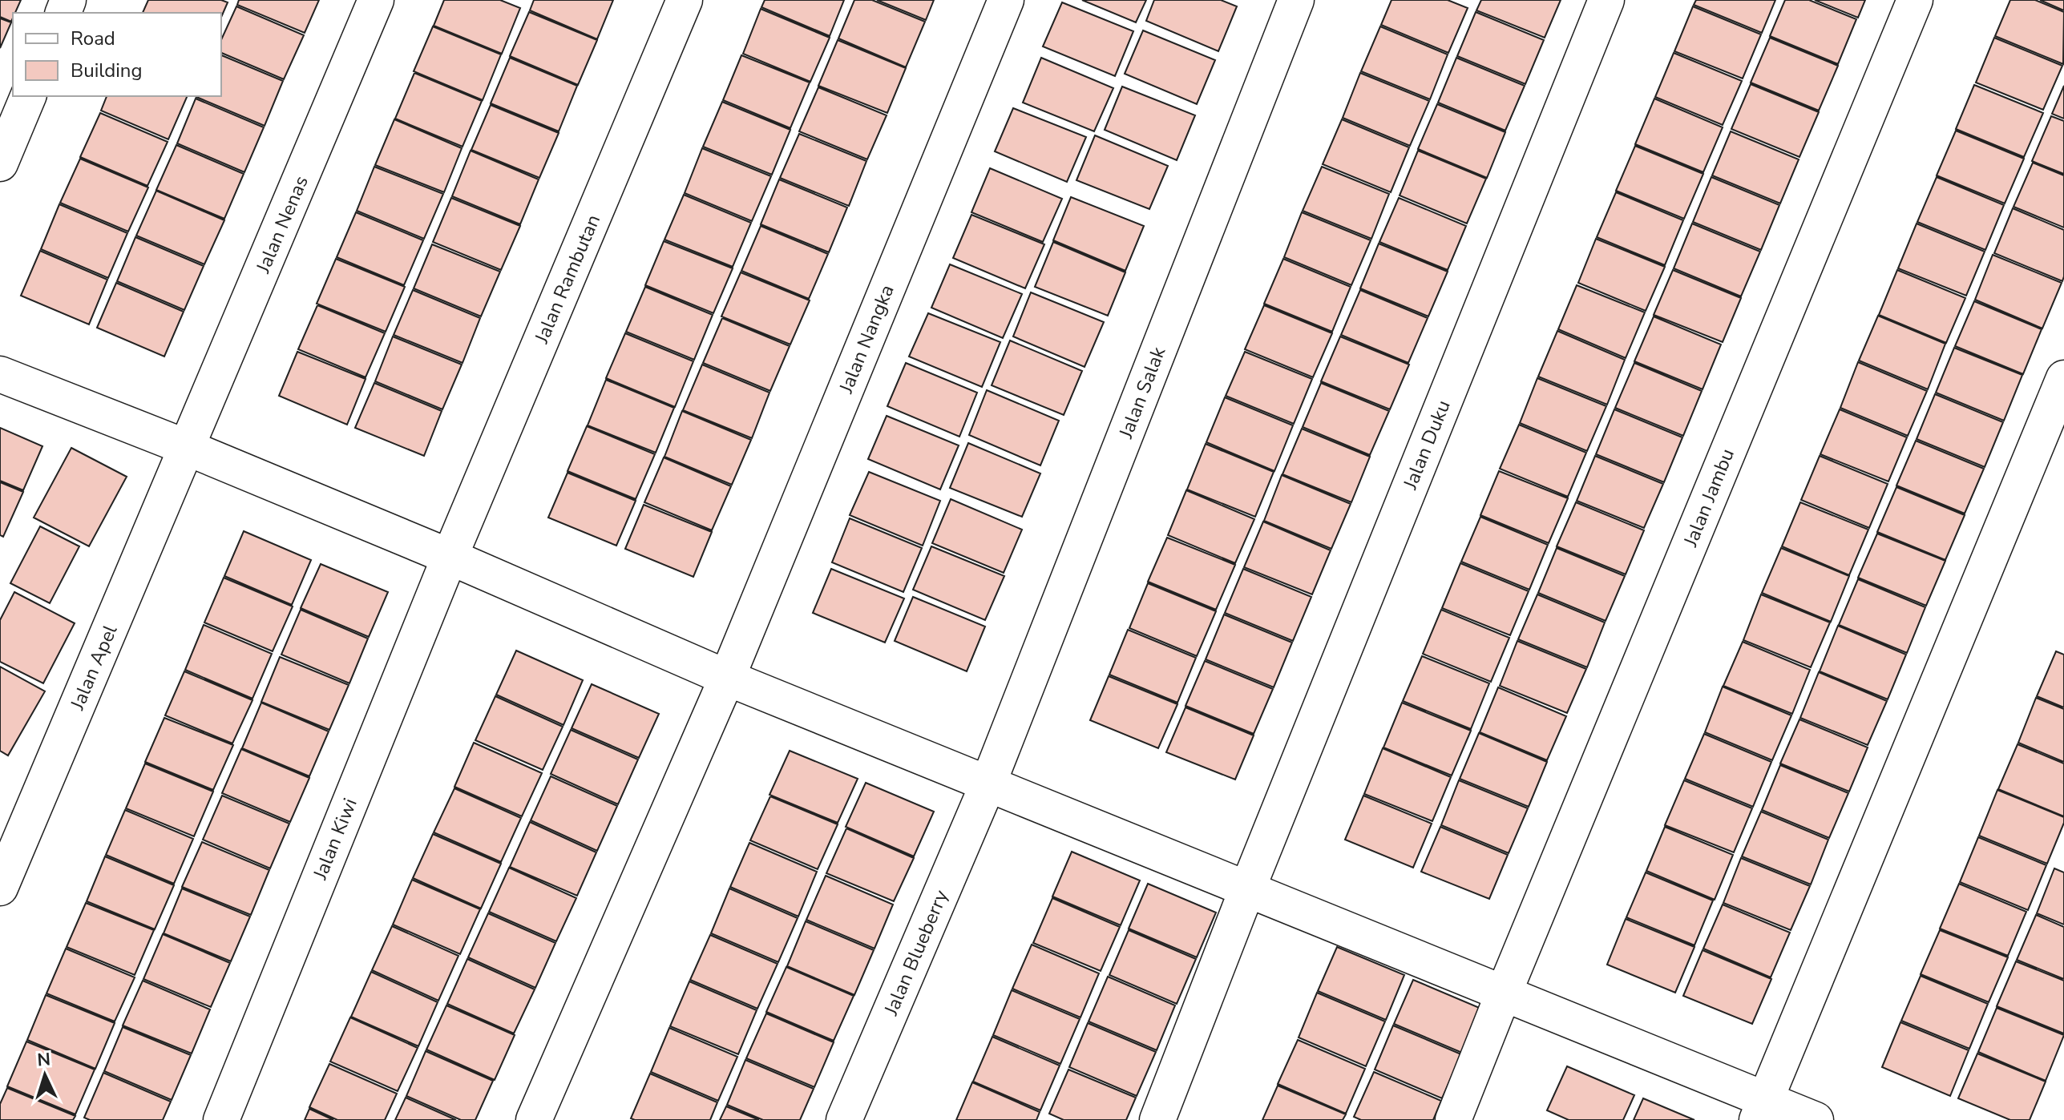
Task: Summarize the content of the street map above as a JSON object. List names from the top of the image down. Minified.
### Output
{"streets":{"street":["Jalan Nenas","Jalan Rambutan","Jalan Nangka","Jalan Salak","Jalan Duku","Jalan Jambu","Jalan Apel","Jalan Kiwi","Jalan Blueberry"]},"crossings":[["Jalan Nenas","Jalan Apel"],["Jalan Rambutan","Jalan Kiwi"],["Jalan Salak","Jalan Blueberry"]],"legend":["Road","Building"],"north":"top"}
